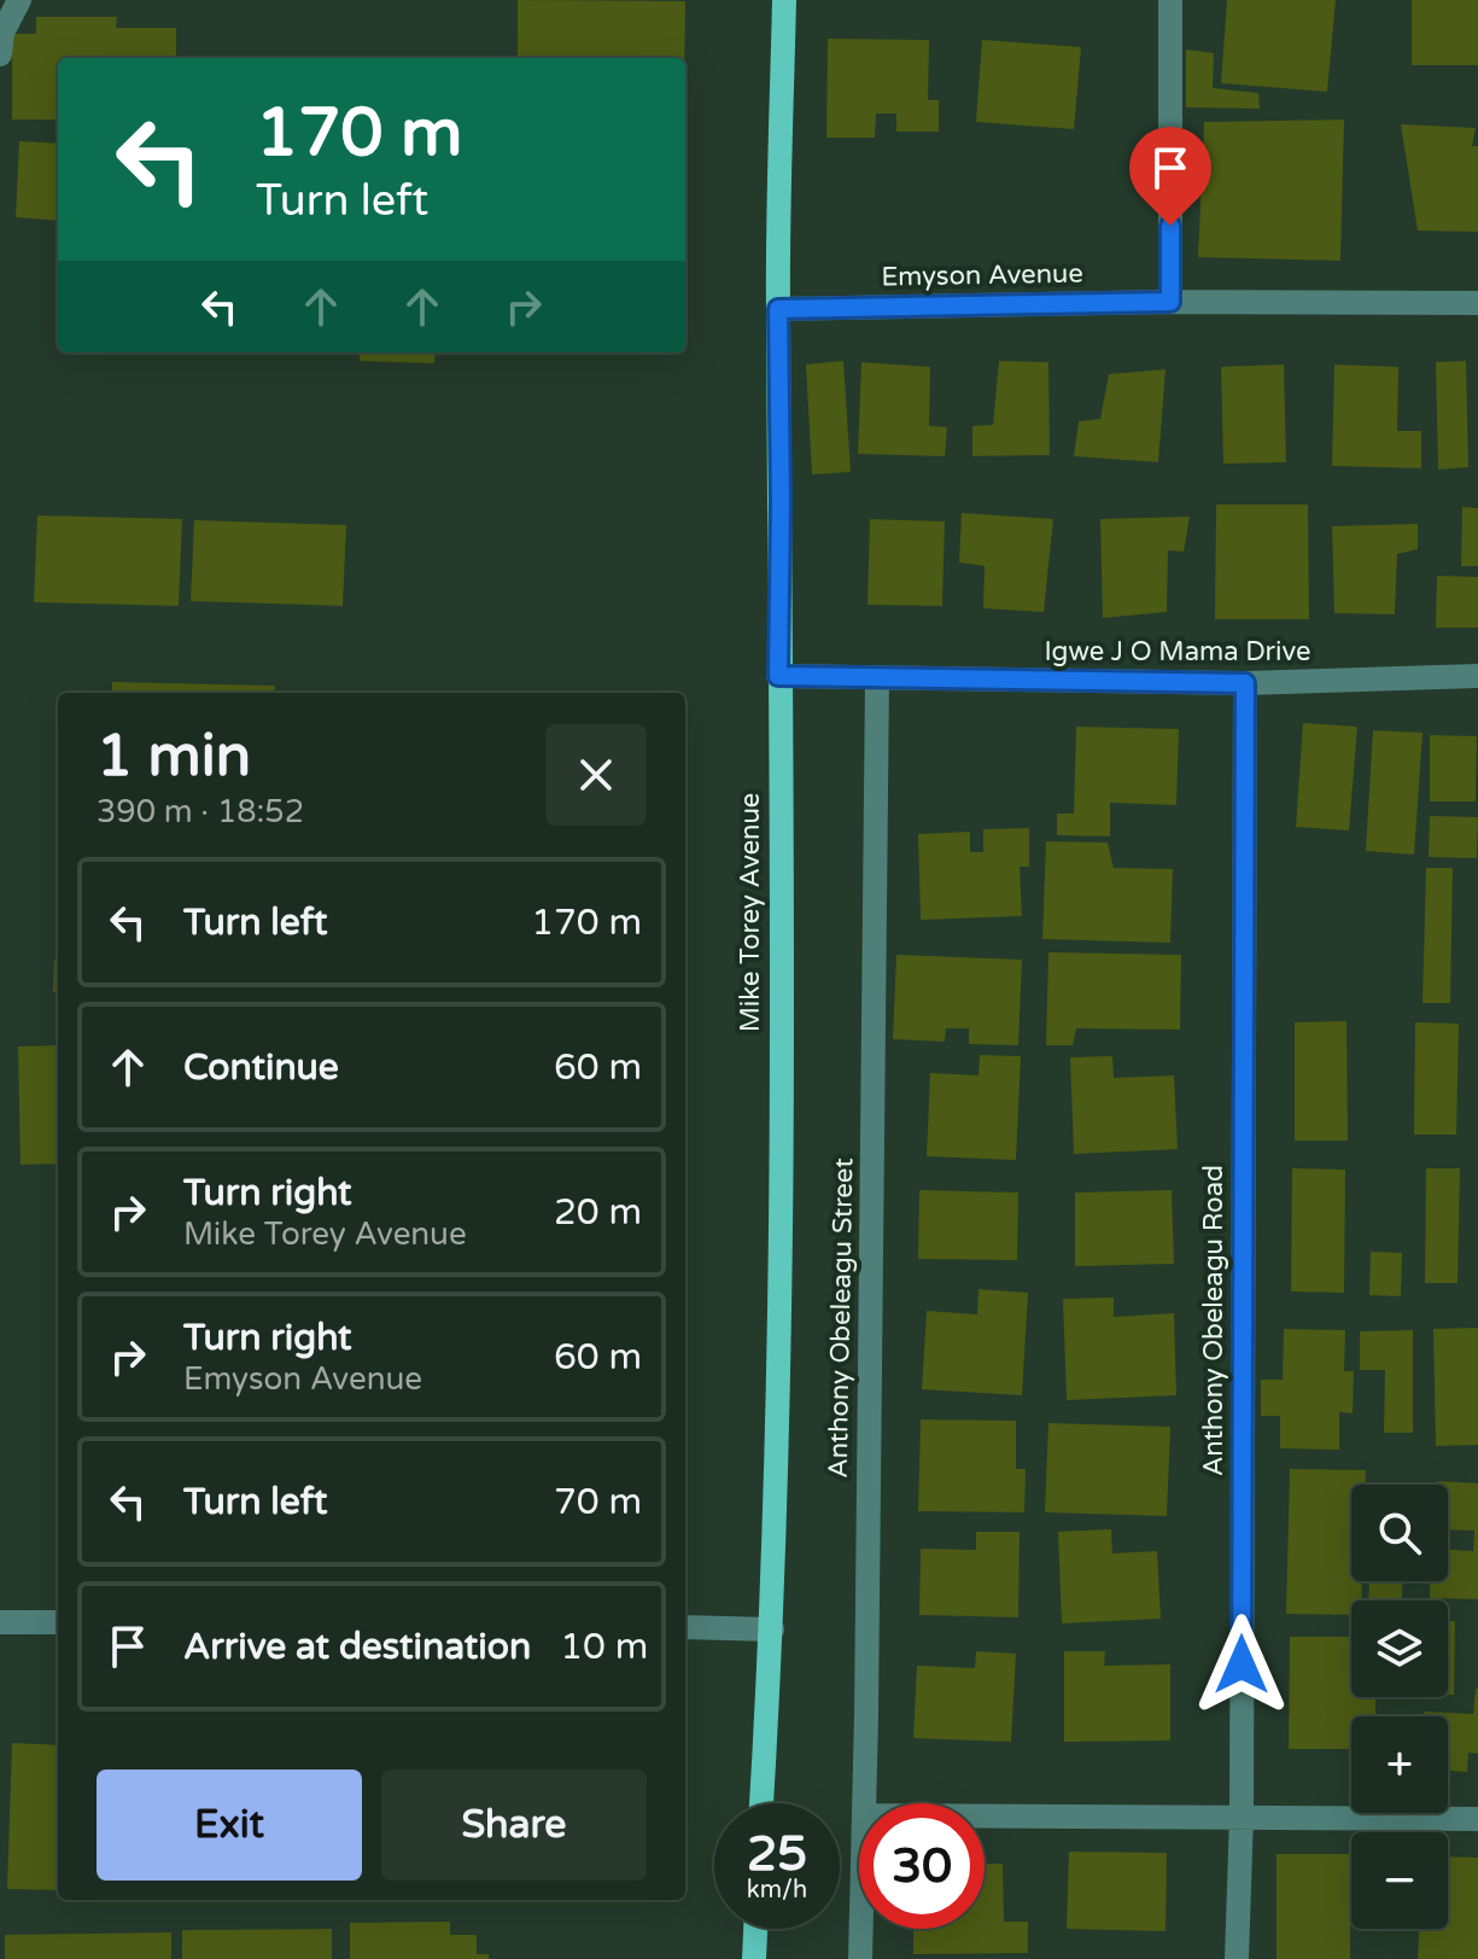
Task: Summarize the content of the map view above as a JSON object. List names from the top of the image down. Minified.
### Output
{"streets":{"main road":["Mike Torey Avenue"],"street":["Emyson Avenue","Igwe J O Mama Drive","Anthony Obeleagu Street","Anthony Obeleagu Road"]},"crossings":[["Emyson Avenue","Mike Torey Avenue"],["Igwe J O Mama Drive","Mike Torey Avenue"],["Igwe J O Mama Drive","Anthony Obeleagu Street"],["Igwe J O Mama Drive","Anthony Obeleagu Road"]],"page":{"turn":["170 m","Turn left"],"heading":["1 min","390 m · 18:52"],"list":[{"name":"Turn left","value":"170 m"},{"name":"Continue","value":"60 m"},{"name":"Turn right","note":"Mike Torey Avenue","value":"20 m"},{"name":"Turn right","note":"Emyson Avenue","value":"60 m"},{"name":"Turn left","value":"70 m"},{"name":"Arrive at destination","value":"10 m"}],"map_buttons":["+","−"],"buttons":["Exit","Share"],"speed":"25 km/h","limit":"30"}}
